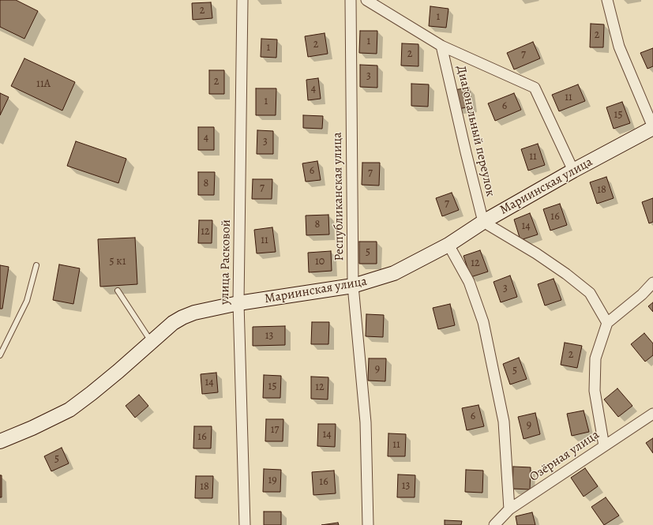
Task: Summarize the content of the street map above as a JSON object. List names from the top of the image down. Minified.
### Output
{"streets":{"main road":["Мариинская улица"],"street":["Диагональный переулок","Республиканская улица","улица Расковой","Озёрная улица"]},"crossings":[["Диагональный переулок","Мариинская улица"],["Мариинская улица","Республиканская улица"],["Мариинская улица","улица Расковой"]],"house_numbers":["2","1","2","1","2","1","2","7","3","2","11А","4","11","1","6","15","4","3","11","6","7","8","7","18","7","16","8","14","12","11","5","5 к1","10","12","3","13","2","9","5","14","15","12","6","9","17","14","16","11","5","19","16","13","18"]}
